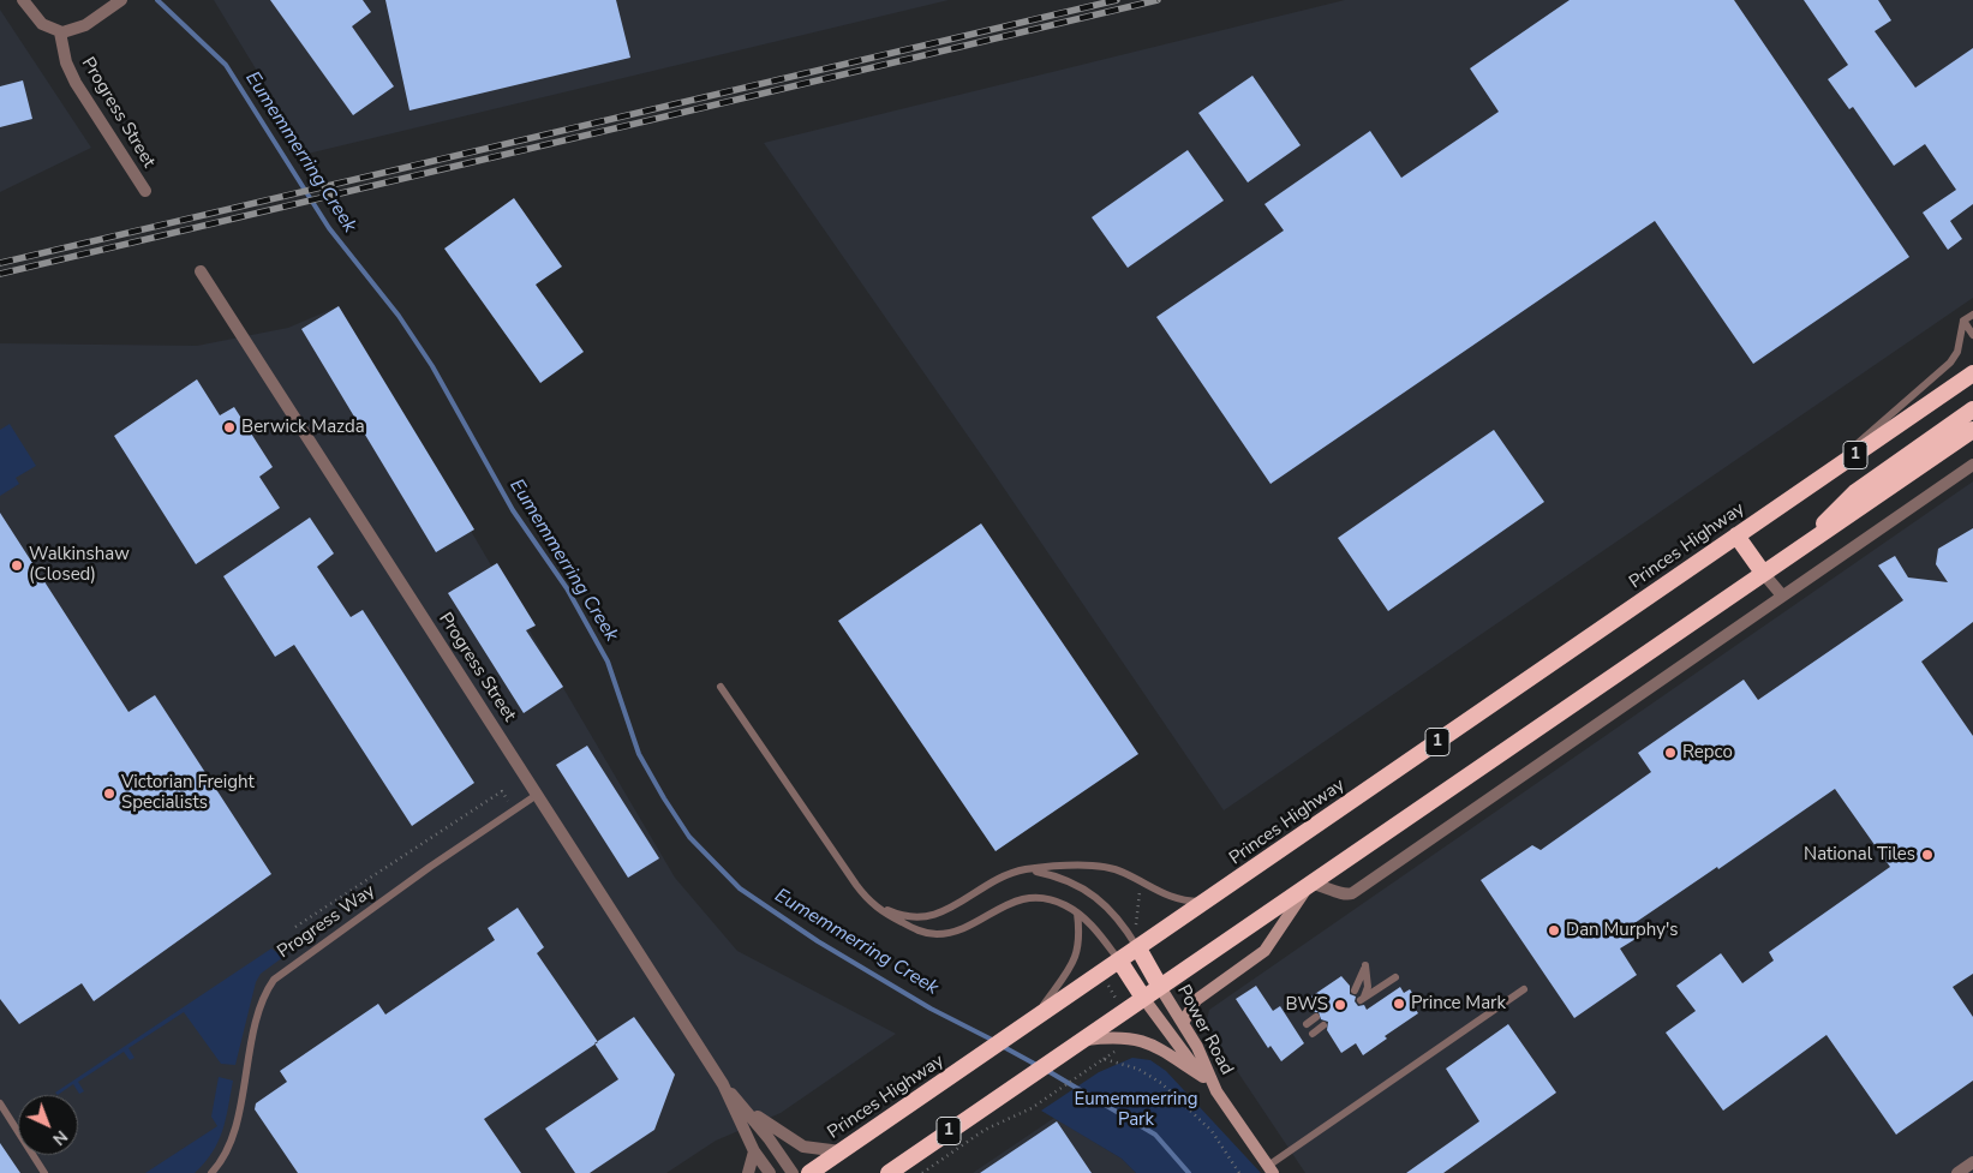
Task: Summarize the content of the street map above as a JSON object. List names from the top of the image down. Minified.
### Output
{"streets":{"highway":["1","Princes Highway"],"main road":["Power Road"],"street":["Progress Street"],"lane":["Progress Way"]},"crossings":[["Progress Street","Progress Way"],["1","Power Road"]],"water":["Eumemmerring Creek"],"parks":["Eumemmerring Park"],"places":["Berwick Mazda","Walkinshaw (Closed)","Repco","Victorian Freight Specialists","National Tiles","Dan Murphy's","Prince Mark","BWS"],"north":"bottom right"}
